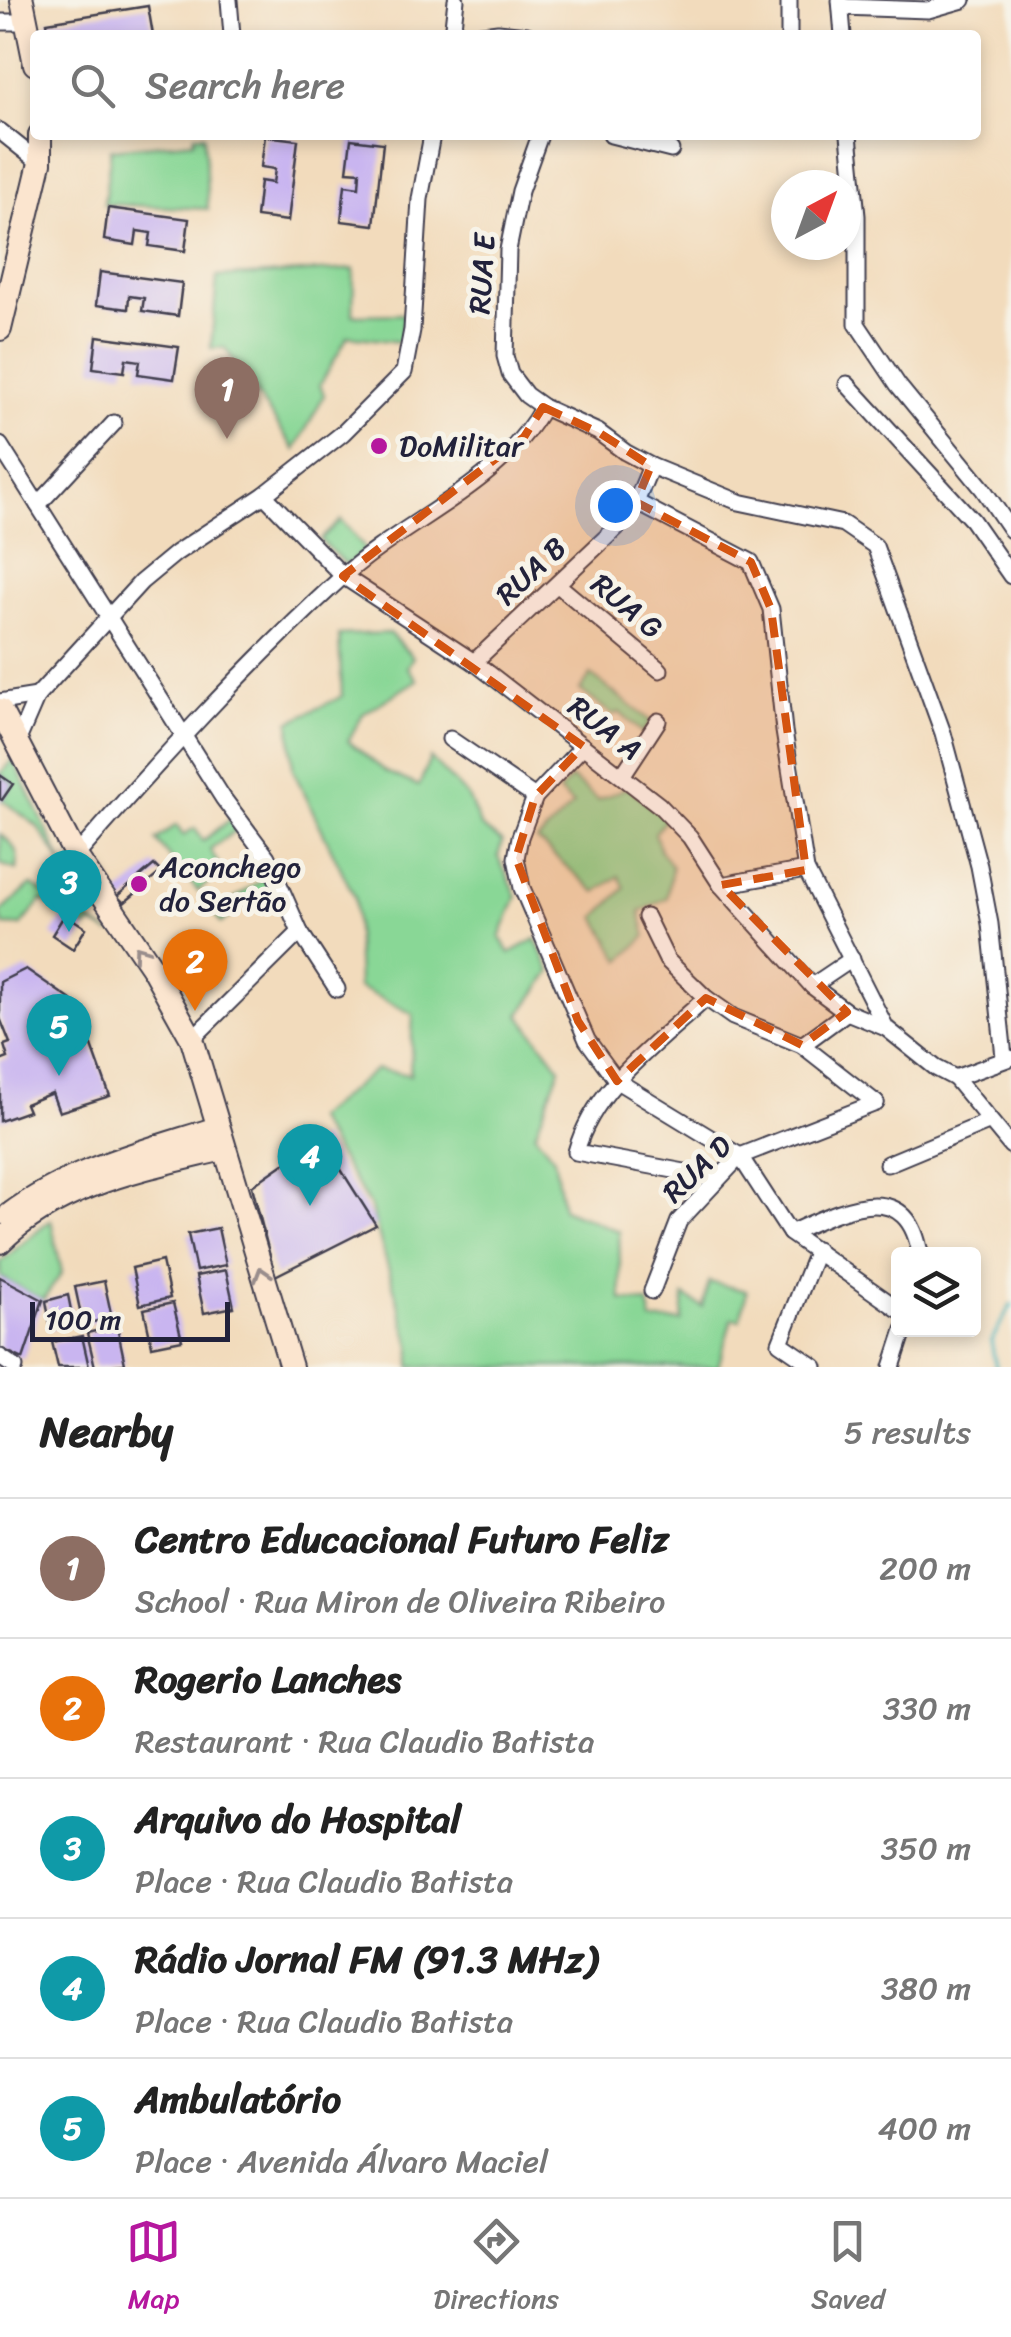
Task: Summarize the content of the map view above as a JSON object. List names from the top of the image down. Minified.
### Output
{"streets":{"street":["RUA E","RUA B","RUA G","RUA A","RUA D"]},"crossings":[["RUA B","RUA G"],["RUA B","RUA A"]],"places":["DoMilitar","Aconchego do Sertão"],"scale_bar":"100 m","north":"top right","page":{"search":"Search here","pins":["1","3","2","5","4"],"scale":"100 m","heading":["Nearby","5 results"],"list":[{"mark":"1","name":"Centro Educacional Futuro Feliz","note":"School · Rua Miron de Oliveira Ribeiro","value":"200 m"},{"mark":"2","name":"Rogerio Lanches","note":"Restaurant · Rua Claudio Batista","value":"330 m"},{"mark":"3","name":"Arquivo do Hospital","note":"Place · Rua Claudio Batista","value":"350 m"},{"mark":"4","name":"Rádio Jornal FM (91.3 MHz)","note":"Place · Rua Claudio Batista","value":"380 m"},{"mark":"5","name":"Ambulatório","note":"Place · Avenida Álvaro Maciel","value":"400 m"}],"nav":["Map","Directions","Saved"]}}
